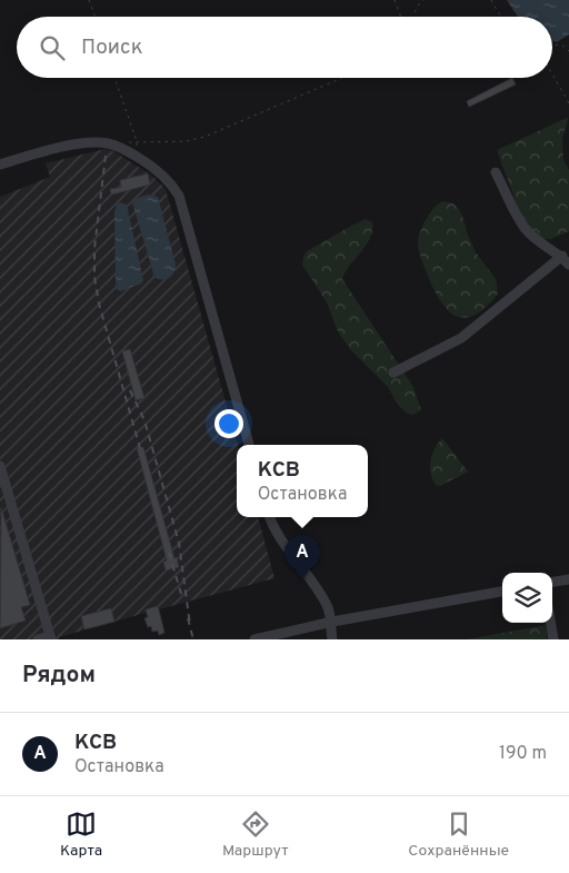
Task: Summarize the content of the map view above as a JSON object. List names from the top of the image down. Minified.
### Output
{"page":{"search":"Поиск","popup":["КСВ","Остановка"],"pins":"A","heading":"Рядом","list":[{"mark":"A","name":"КСВ","note":"Остановка","value":"190 m"}],"nav":["Карта","Маршрут","Сохранённые"]}}
